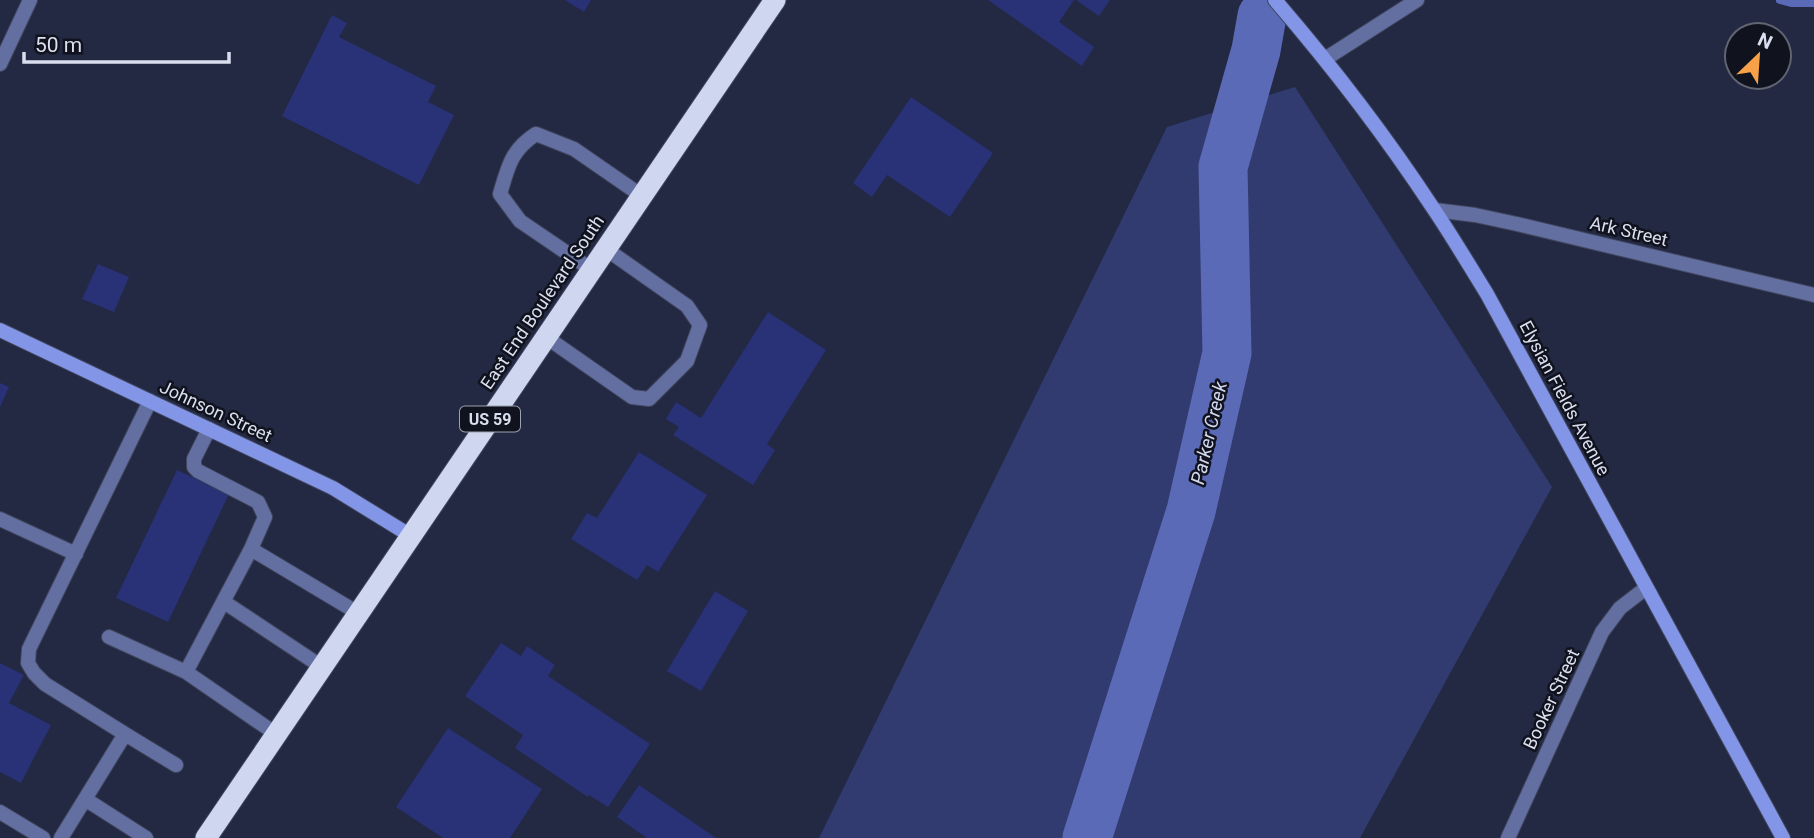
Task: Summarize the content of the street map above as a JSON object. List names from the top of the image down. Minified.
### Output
{"streets":{"highway":["East End Boulevard South","US 59"],"street":["Ark Street","Elysian Fields Avenue","Johnson Street","Booker Street"]},"crossings":[["Ark Street","Elysian Fields Avenue"],["East End Boulevard South","Johnson Street"],["Elysian Fields Avenue","Booker Street"]],"water":["Parker Creek"],"scale_bar":"50 m","north":"top right"}
